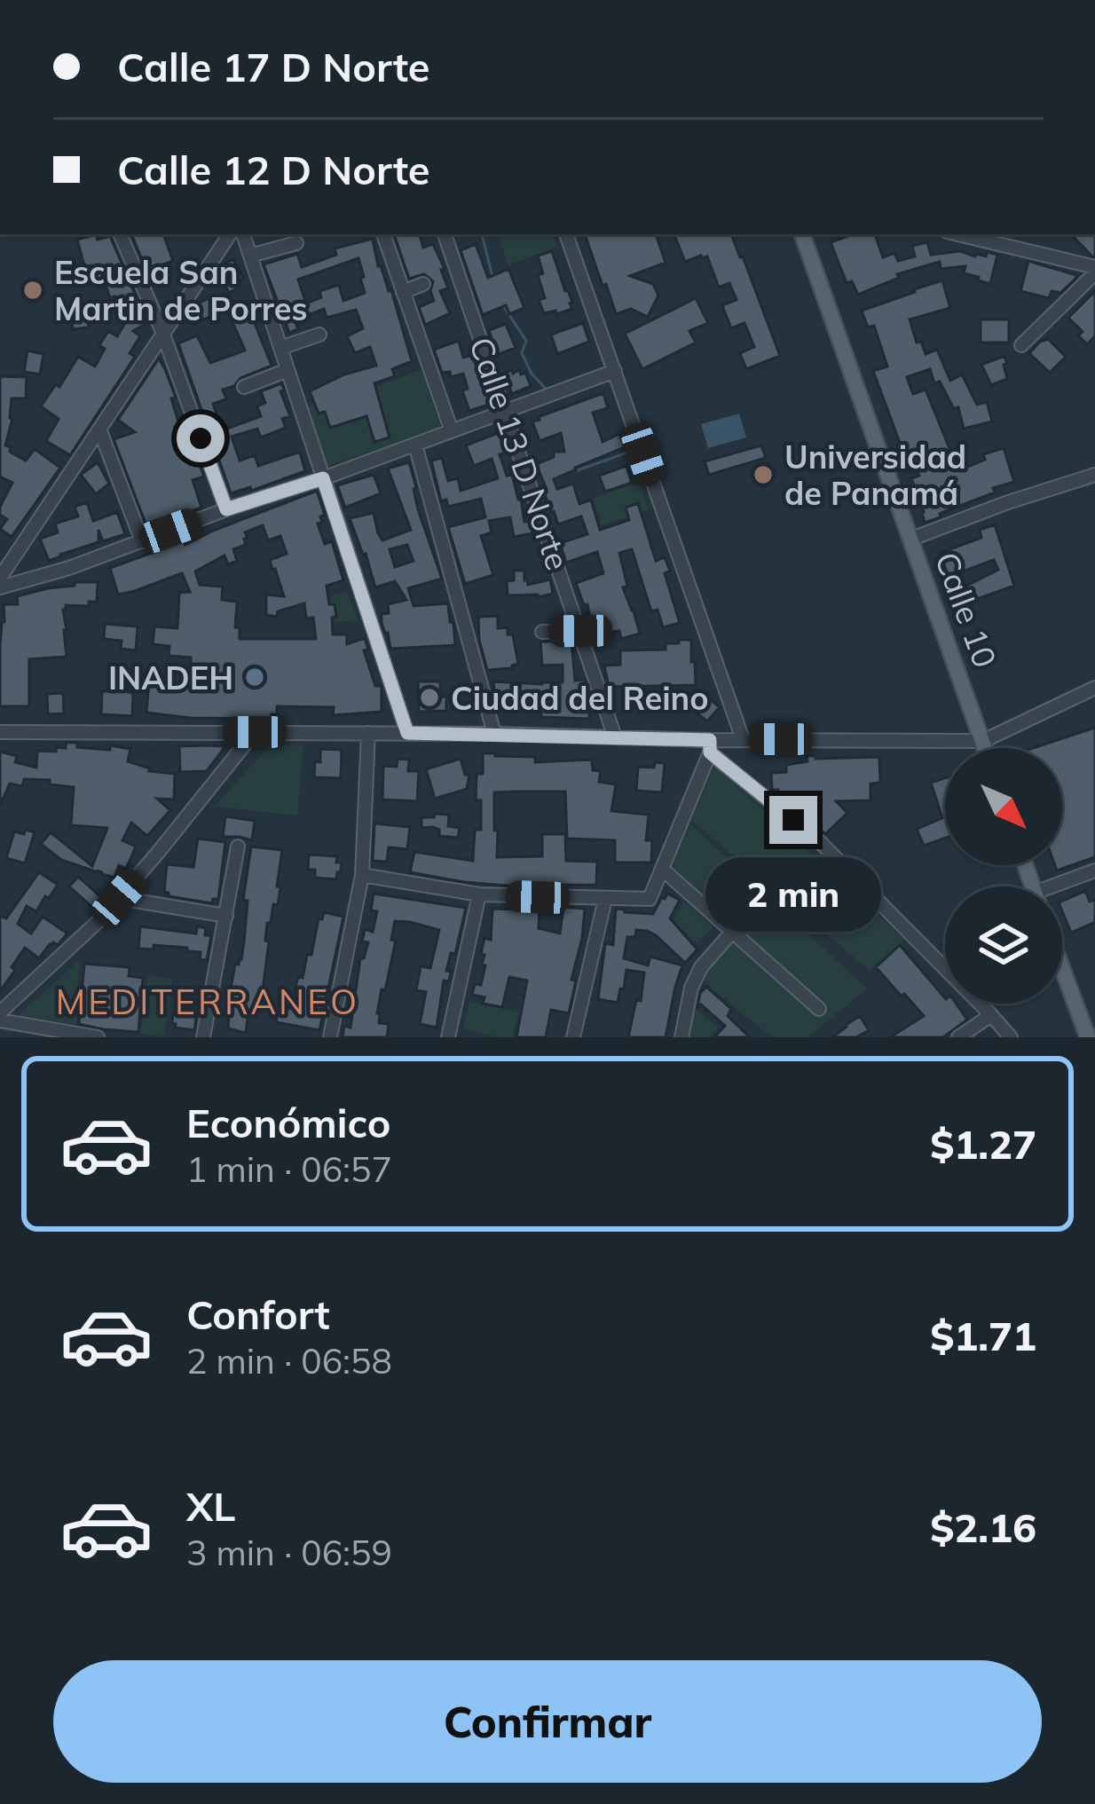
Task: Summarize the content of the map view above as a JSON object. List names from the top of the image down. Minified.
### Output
{"streets":{"main road":["Calle 10"],"street":["Calle 13 D Norte"]},"districts":["MEDITERRANEO"],"places":["Escuela San Martin de Porres","Universidad de Panamá","INADEH","Ciudad del Reino"],"north":"bottom right","page":{"banner":["Calle 17 D Norte","Calle 12 D Norte"],"bubble":"2 min","list":[{"name":"Económico","note":"1 min · 06:57","value":"$1.27"},{"name":"Confort","note":"2 min · 06:58","value":"$1.71"},{"name":"XL","note":"3 min · 06:59","value":"$2.16"}],"buttons":"Confirmar"}}
